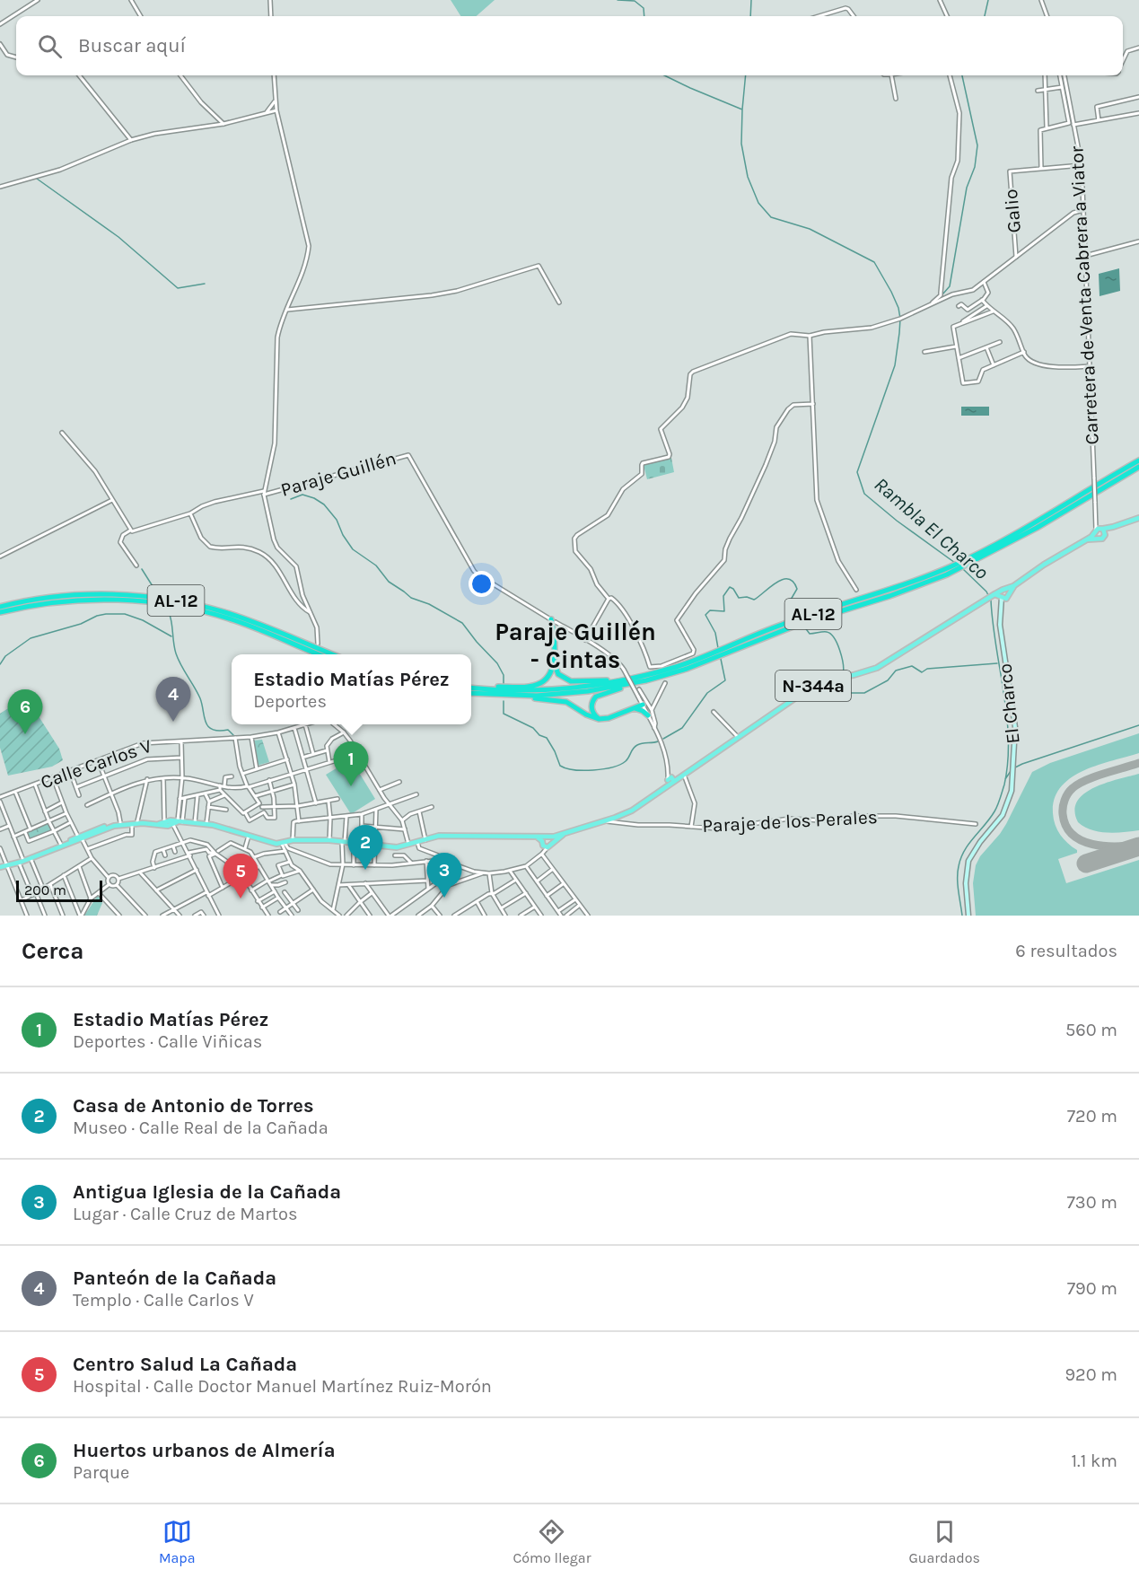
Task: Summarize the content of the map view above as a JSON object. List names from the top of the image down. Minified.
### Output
{"streets":{"highway":["AL-12"],"main road":["N-344a","El Charco"],"street":["Galio","Carretera de Venta Cabrera a Viator","Paraje Guillén","Calle Carlos V","Paraje de los Perales"]},"crossings":[["Galio","Carretera de Venta Cabrera a Viator"],["N-344a","El Charco"]],"districts":["Paraje Guillén - Cintas"],"water":["Rambla El Charco"],"scale_bar":"200 m","page":{"search":"Buscar aquí","popup":["Estadio Matías Pérez","Deportes"],"pins":["4","6","1","2","3","5"],"scale":"200 m","heading":["Cerca","6 resultados"],"list":[{"mark":"1","name":"Estadio Matías Pérez","note":"Deportes · Calle Viñicas","value":"560 m"},{"mark":"2","name":"Casa de Antonio de Torres","note":"Museo · Calle Real de la Cañada","value":"720 m"},{"mark":"3","name":"Antigua Iglesia de la Cañada","note":"Lugar · Calle Cruz de Martos","value":"730 m"},{"mark":"4","name":"Panteón de la Cañada","note":"Templo · Calle Carlos V","value":"790 m"},{"mark":"5","name":"Centro Salud La Cañada","note":"Hospital · Calle Doctor Manuel Martínez Ruiz-Morón","value":"920 m"},{"mark":"6","name":"Huertos urbanos de Almería","note":"Parque","value":"1.1 km"}],"nav":["Mapa","Cómo llegar","Guardados"]}}
